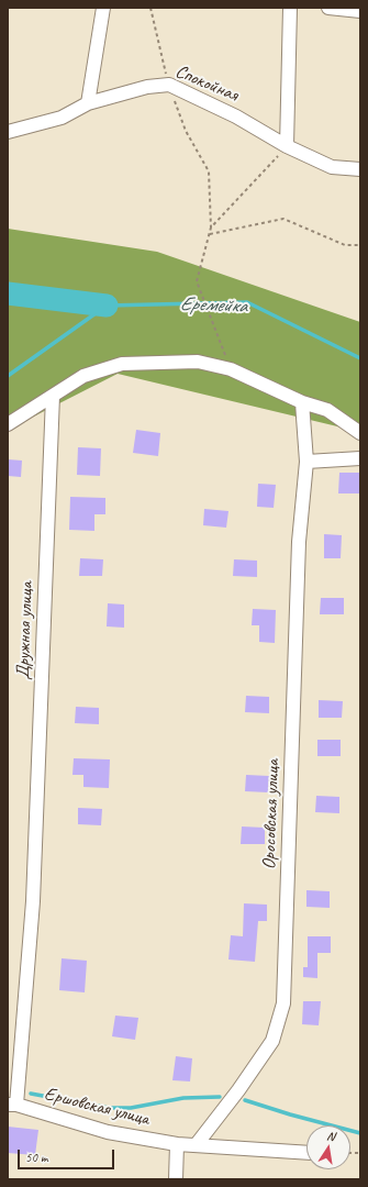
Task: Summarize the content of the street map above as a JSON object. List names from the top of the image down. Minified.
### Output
{"streets":{"street":["Спокойная","Дружная улица","Оросовская улица","Ершовская улица"]},"crossings":[["Дружная улица","Ершовская улица"],["Оросовская улица","Ершовская улица"]],"water":["Еремейка"],"scale_bar":"50 m","north":"top"}
